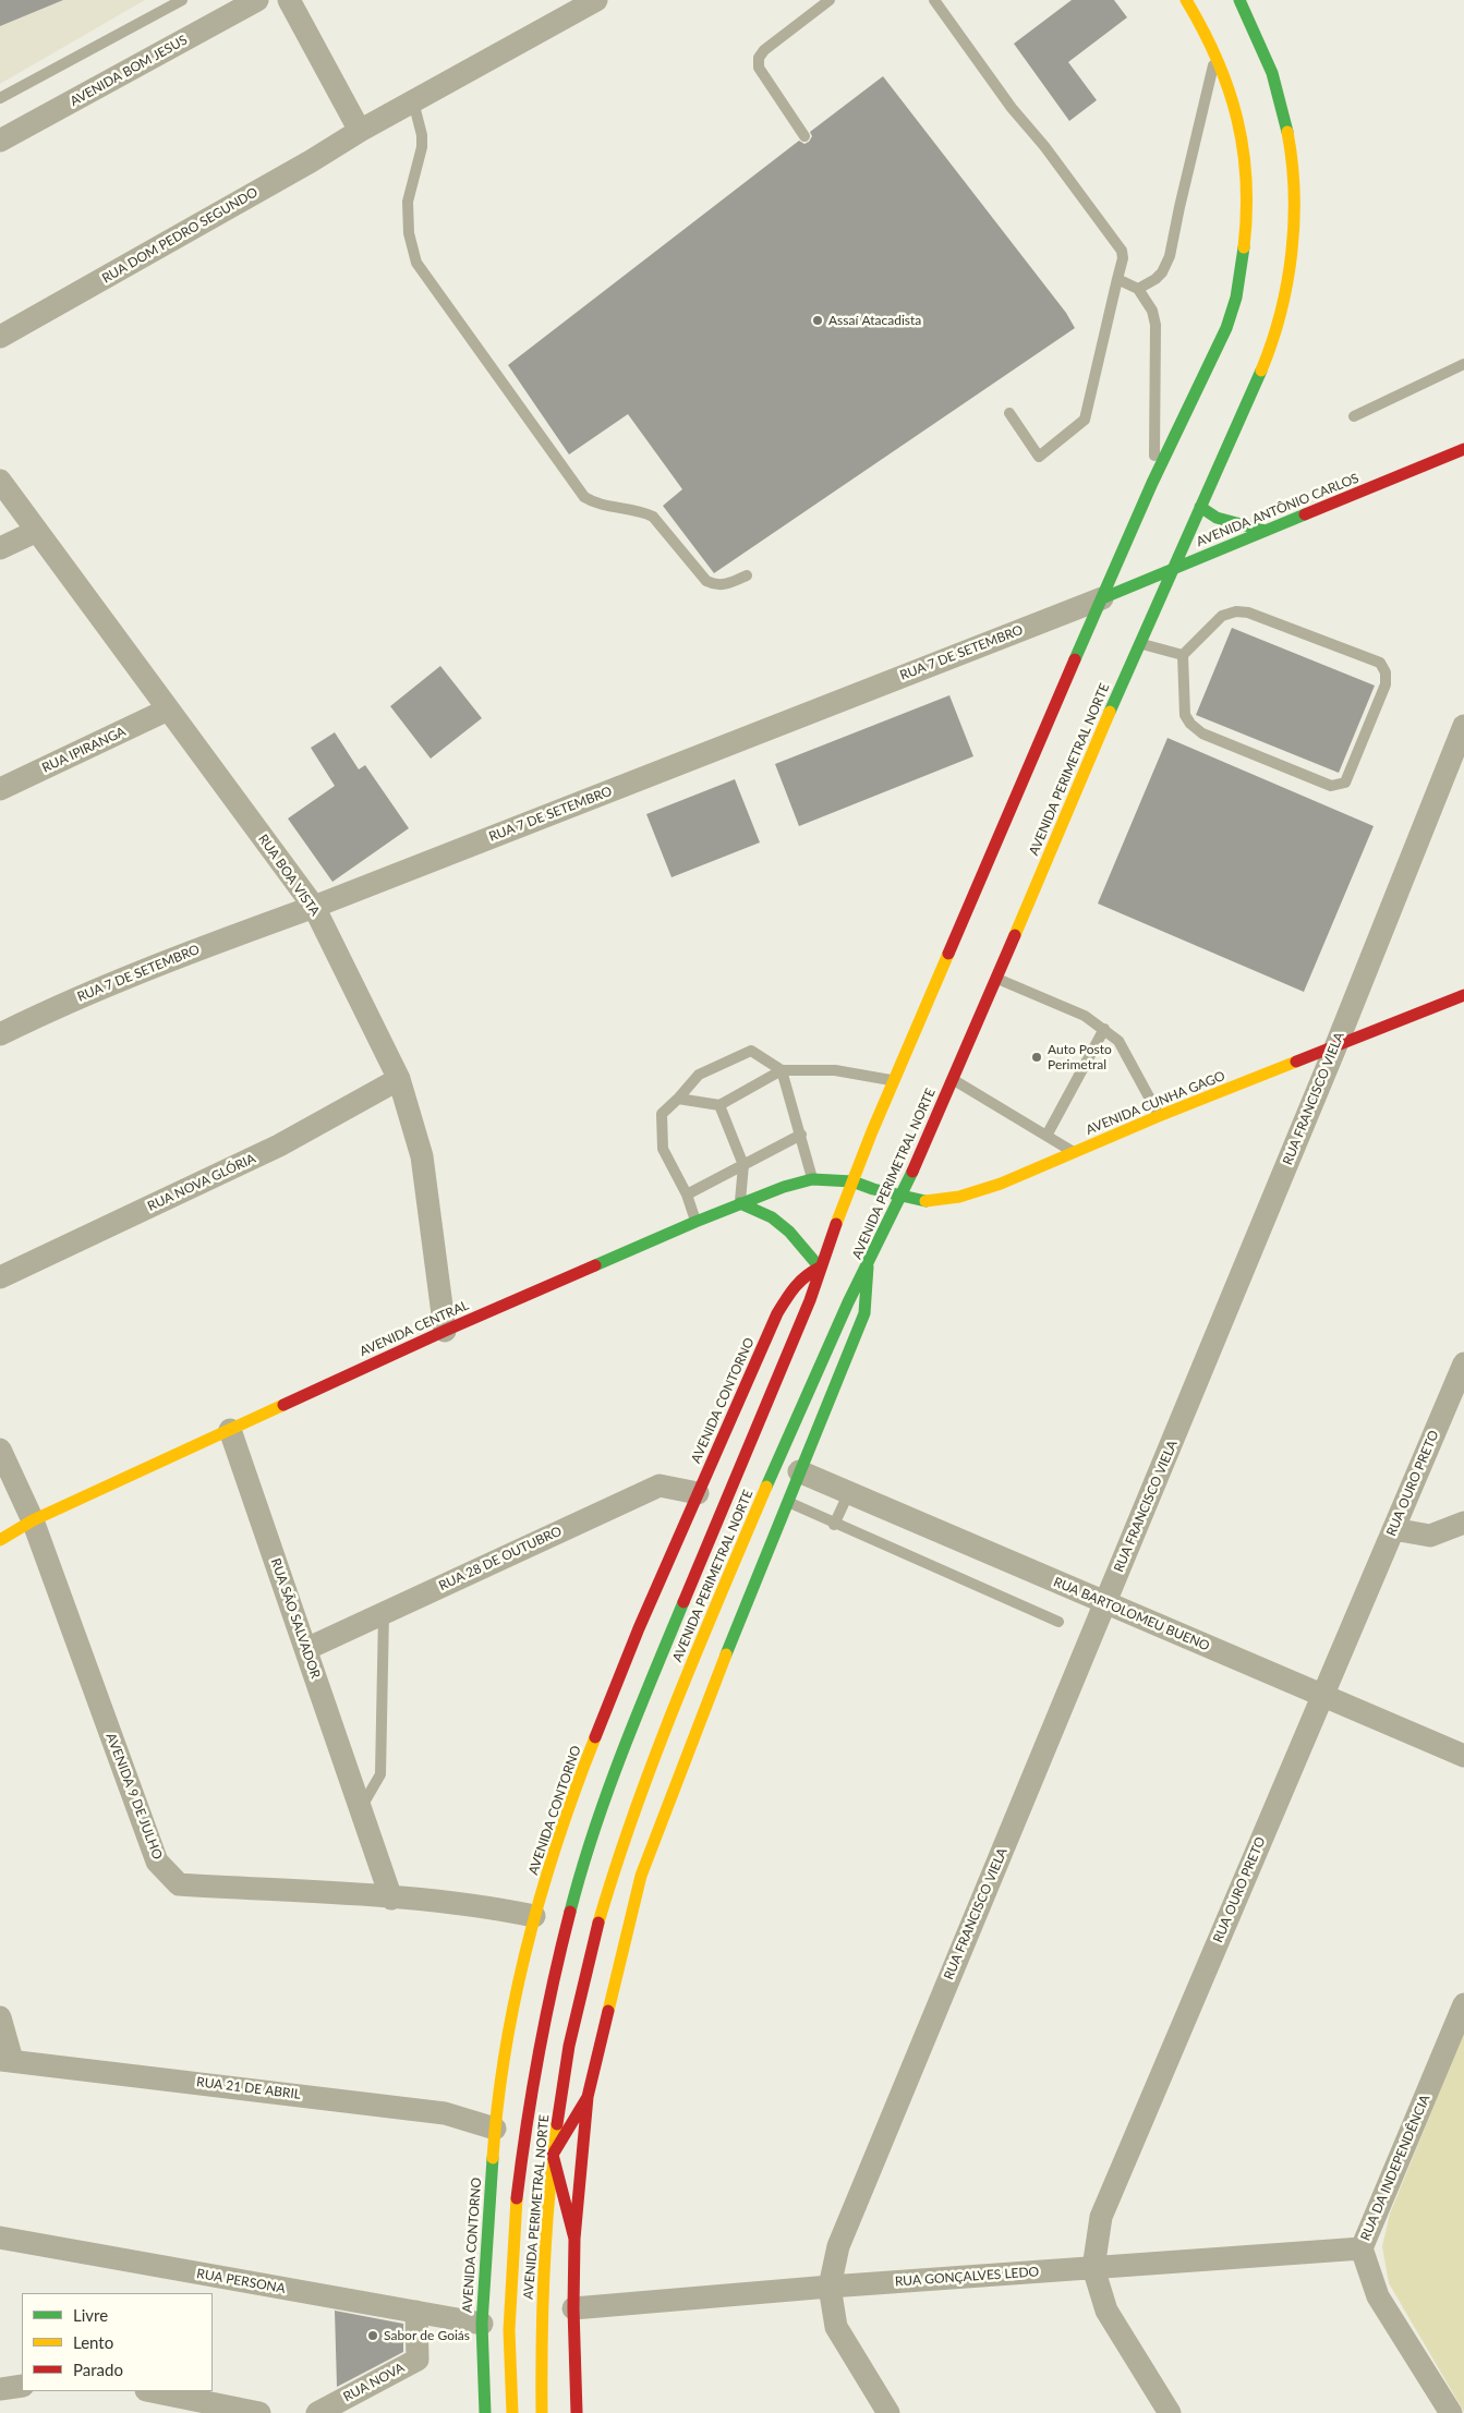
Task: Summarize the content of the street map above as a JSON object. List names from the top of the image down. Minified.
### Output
{"streets":{"main road":["AVENIDA ANTÔNIO CARLOS","AVENIDA PERIMETRAL NORTE","AVENIDA CUNHA GAGO","AVENIDA CENTRAL","AVENIDA CONTORNO"],"street":["AVENIDA BOM JESUS","RUA DOM PEDRO SEGUNDO","RUA 7 DE SETEMBRO","RUA IPIRANGA","RUA BOA VISTA","RUA FRANCISCO VIELA","RUA NOVA GLÓRIA","RUA OURO PRETO","RUA 28 DE OUTUBRO","RUA BARTOLOMEU BUENO","RUA SÃO SALVADOR","AVENIDA 9 DE JULHO","RUA 21 DE ABRIL","RUA DA INDEPENDÊNCIA","RUA GONÇALVES LEDO","RUA PERSONA","RUA NOVA"]},"crossings":[["AVENIDA ANTÔNIO CARLOS","RUA 7 DE SETEMBRO"],["AVENIDA ANTÔNIO CARLOS","AVENIDA PERIMETRAL NORTE"],["RUA 7 DE SETEMBRO","AVENIDA PERIMETRAL NORTE"],["RUA 7 DE SETEMBRO","RUA BOA VISTA"],["RUA IPIRANGA","RUA BOA VISTA"],["AVENIDA PERIMETRAL NORTE","AVENIDA CUNHA GAGO"],["AVENIDA PERIMETRAL NORTE","AVENIDA CENTRAL"],["AVENIDA PERIMETRAL NORTE","AVENIDA CONTORNO"],["RUA BOA VISTA","RUA NOVA GLÓRIA"],["RUA BOA VISTA","AVENIDA CENTRAL"],["RUA FRANCISCO VIELA","AVENIDA CUNHA GAGO"],["RUA FRANCISCO VIELA","RUA BARTOLOMEU BUENO"],["RUA FRANCISCO VIELA","RUA GONÇALVES LEDO"],["AVENIDA CUNHA GAGO","AVENIDA CENTRAL"],["AVENIDA CENTRAL","RUA SÃO SALVADOR"],["AVENIDA CENTRAL","AVENIDA 9 DE JULHO"],["AVENIDA CONTORNO","RUA 28 DE OUTUBRO"],["AVENIDA CONTORNO","AVENIDA 9 DE JULHO"],["AVENIDA CONTORNO","RUA 21 DE ABRIL"],["AVENIDA CONTORNO","RUA PERSONA"],["RUA OURO PRETO","RUA BARTOLOMEU BUENO"],["RUA OURO PRETO","RUA GONÇALVES LEDO"],["RUA 28 DE OUTUBRO","RUA SÃO SALVADOR"],["RUA SÃO SALVADOR","AVENIDA 9 DE JULHO"],["RUA DA INDEPENDÊNCIA","RUA GONÇALVES LEDO"],["RUA PERSONA","RUA NOVA"]],"places":["Assaí Atacadista","Auto Posto Perimetral","Sabor de Goiás"],"legend":["Livre","Lento","Parado"]}
